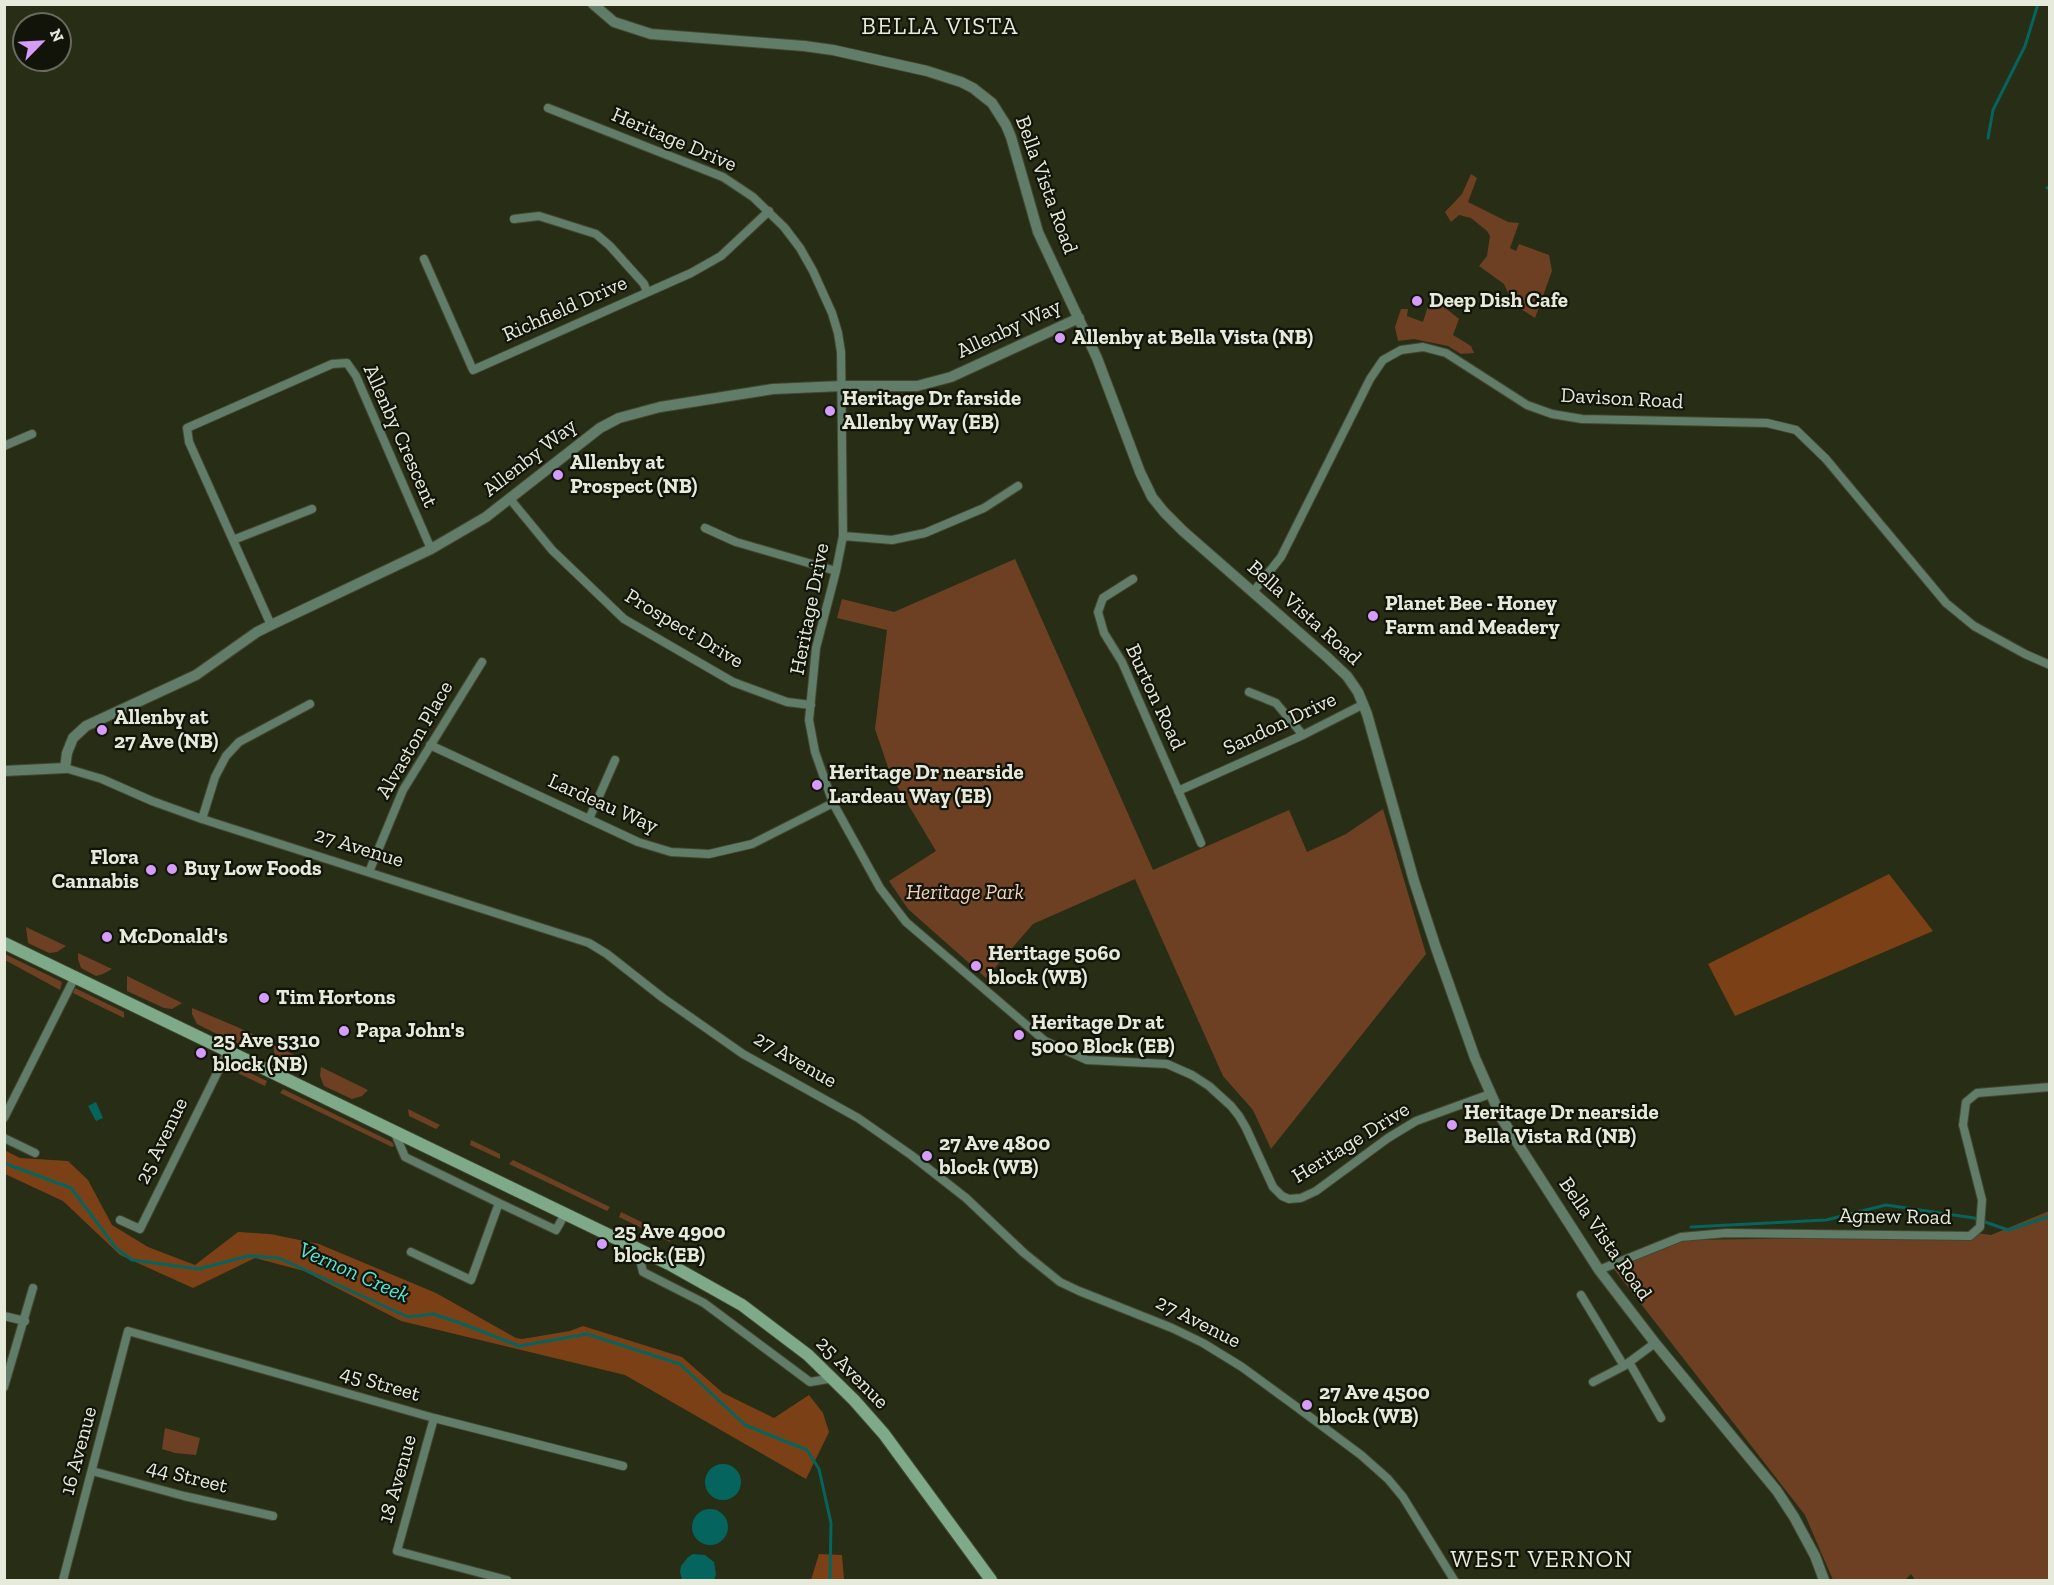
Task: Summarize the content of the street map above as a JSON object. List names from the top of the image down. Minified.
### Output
{"streets":{"main road":["25 Avenue"],"street":["Heritage Drive","Bella Vista Road","Richfield Drive","Allenby Way","Davison Road","Allenby Crescent","Prospect Drive","Burton Road","Sandon Drive","Alvaston Place","Lardeau Way","27 Avenue","Agnew Road","45 Street","16 Avenue","44 Street","18 Avenue"]},"crossings":[["Heritage Drive","Bella Vista Road"],["Heritage Drive","Richfield Drive"],["Heritage Drive","Allenby Way"],["Heritage Drive","Prospect Drive"],["Heritage Drive","Lardeau Way"],["Bella Vista Road","Allenby Way"],["Bella Vista Road","Davison Road"],["Bella Vista Road","Sandon Drive"],["Bella Vista Road","Agnew Road"],["Allenby Way","Allenby Crescent"],["Allenby Way","Prospect Drive"],["Allenby Way","27 Avenue"],["Burton Road","Sandon Drive"],["Alvaston Place","Lardeau Way"],["Alvaston Place","27 Avenue"],["45 Street","16 Avenue"],["45 Street","18 Avenue"],["16 Avenue","44 Street"]],"districts":["BELLA VISTA","WEST VERNON"],"water":["Vernon Creek"],"parks":["Heritage Park"],"places":["Deep Dish Cafe","Allenby at Bella Vista (NB)","Heritage Dr farside Allenby Way (EB)","Allenby at Prospect (NB)","Planet Bee - Honey Farm and Meadery","Allenby at 27 Ave (NB)","Heritage Dr nearside Lardeau Way (EB)","Buy Low Foods","Flora Cannabis","McDonald's","Heritage 5060 block (WB)","Tim Hortons","Papa John's","Heritage Dr at 5000 Block (EB)","25 Ave 5310 block (NB)","Heritage Dr nearside Bella Vista Rd (NB)","27 Ave 4800 block (WB)","25 Ave 4900 block (EB)","27 Ave 4500 block (WB)"],"north":"top right"}
